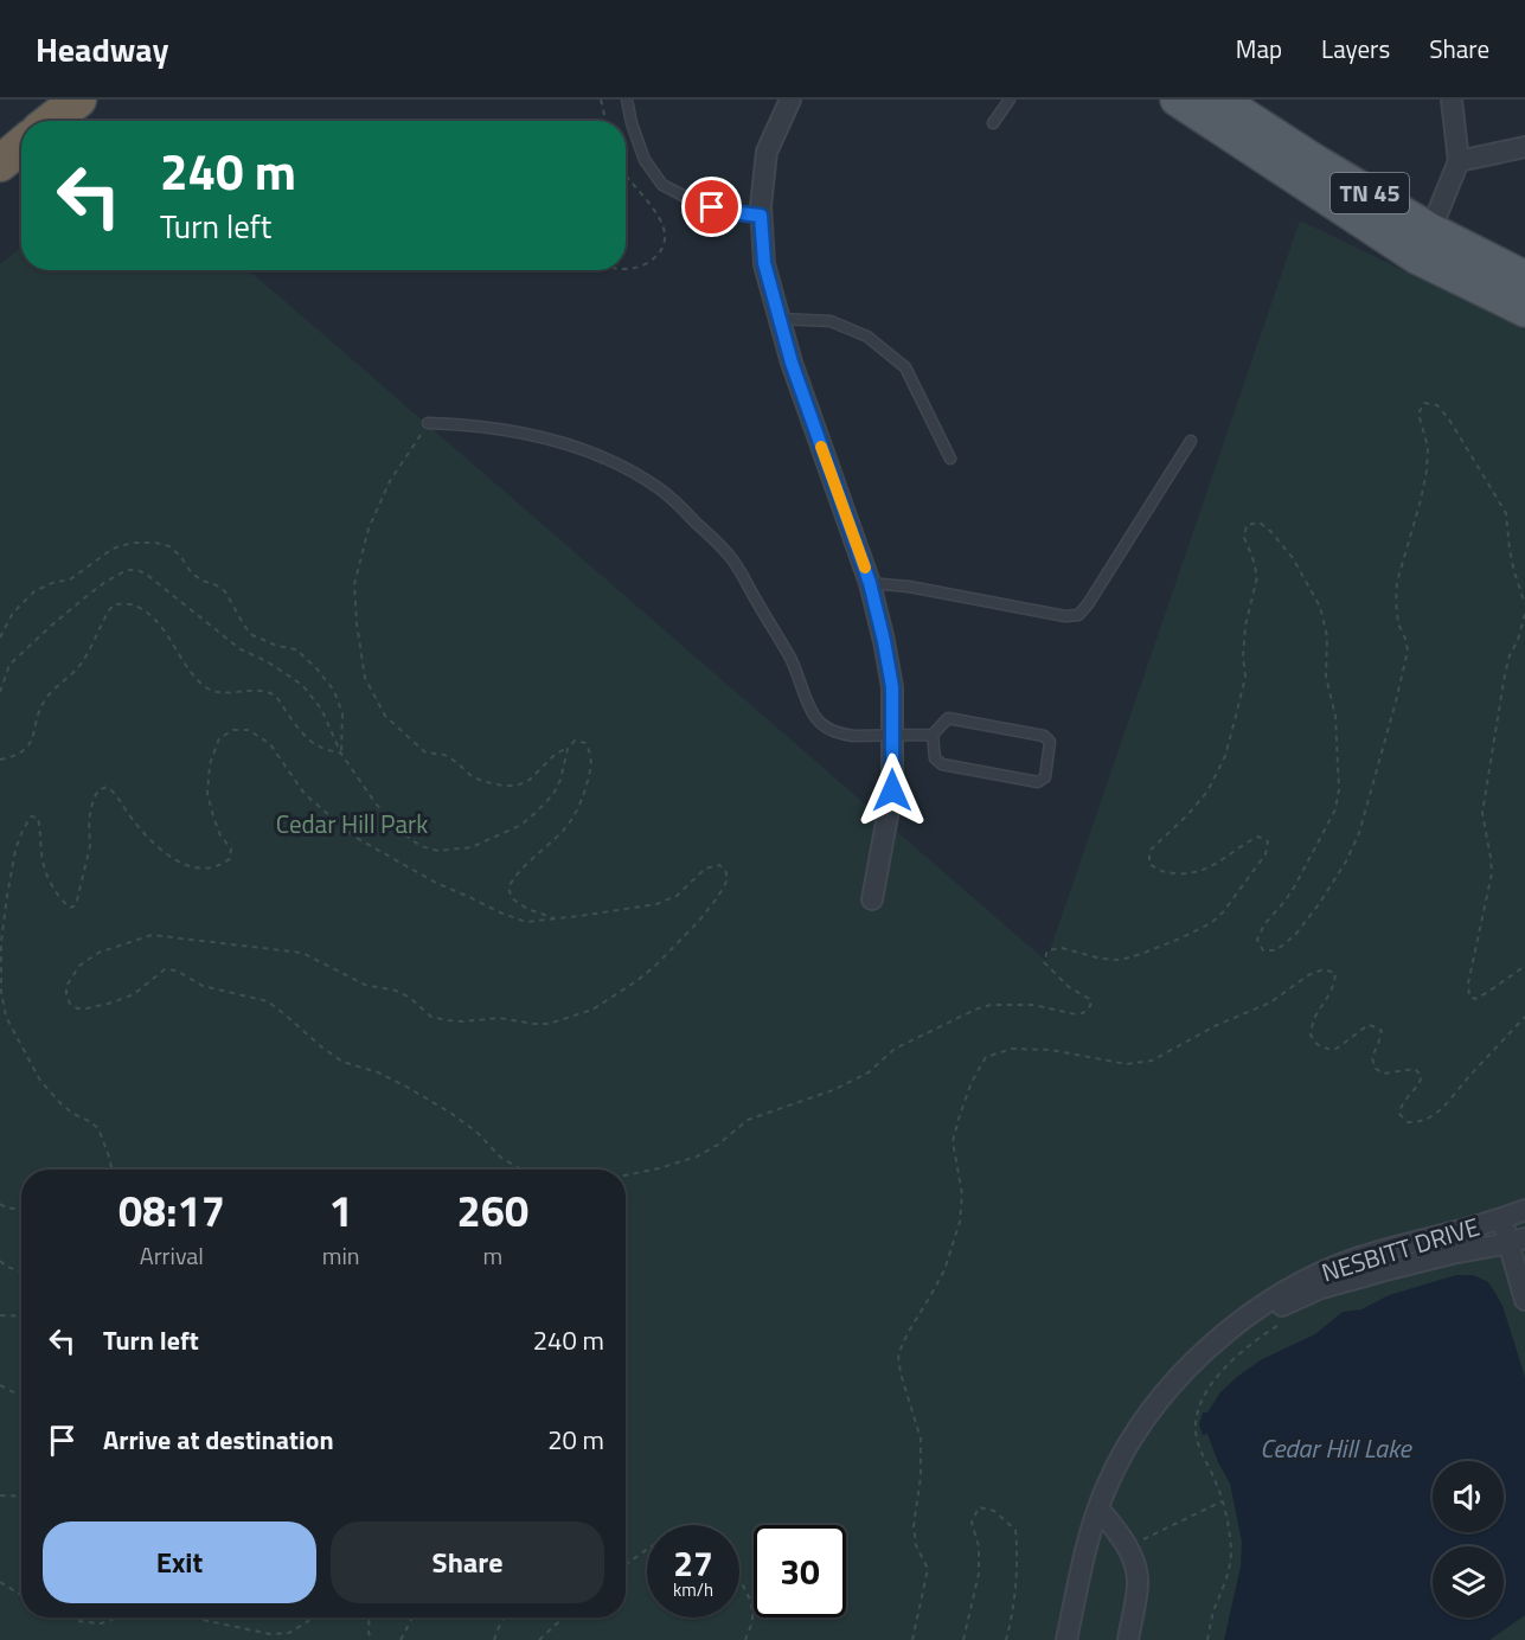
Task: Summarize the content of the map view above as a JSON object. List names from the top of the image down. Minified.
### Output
{"streets":{"main road":["TN 45"],"street":["NESBITT DRIVE"]},"water":["Cedar Hill Lake"],"parks":["Cedar Hill Park"],"page":{"header":"Headway","nav":["Map","Layers","Share"],"turn":["240 m","Turn left"],"eta":["08:17","Arrival","1","min","260","m"],"list":[{"name":"Turn left","value":"240 m"},{"name":"Arrive at destination","value":"20 m"}],"buttons":["Exit","Share"],"speed":"27 km/h","limit":"30"}}
